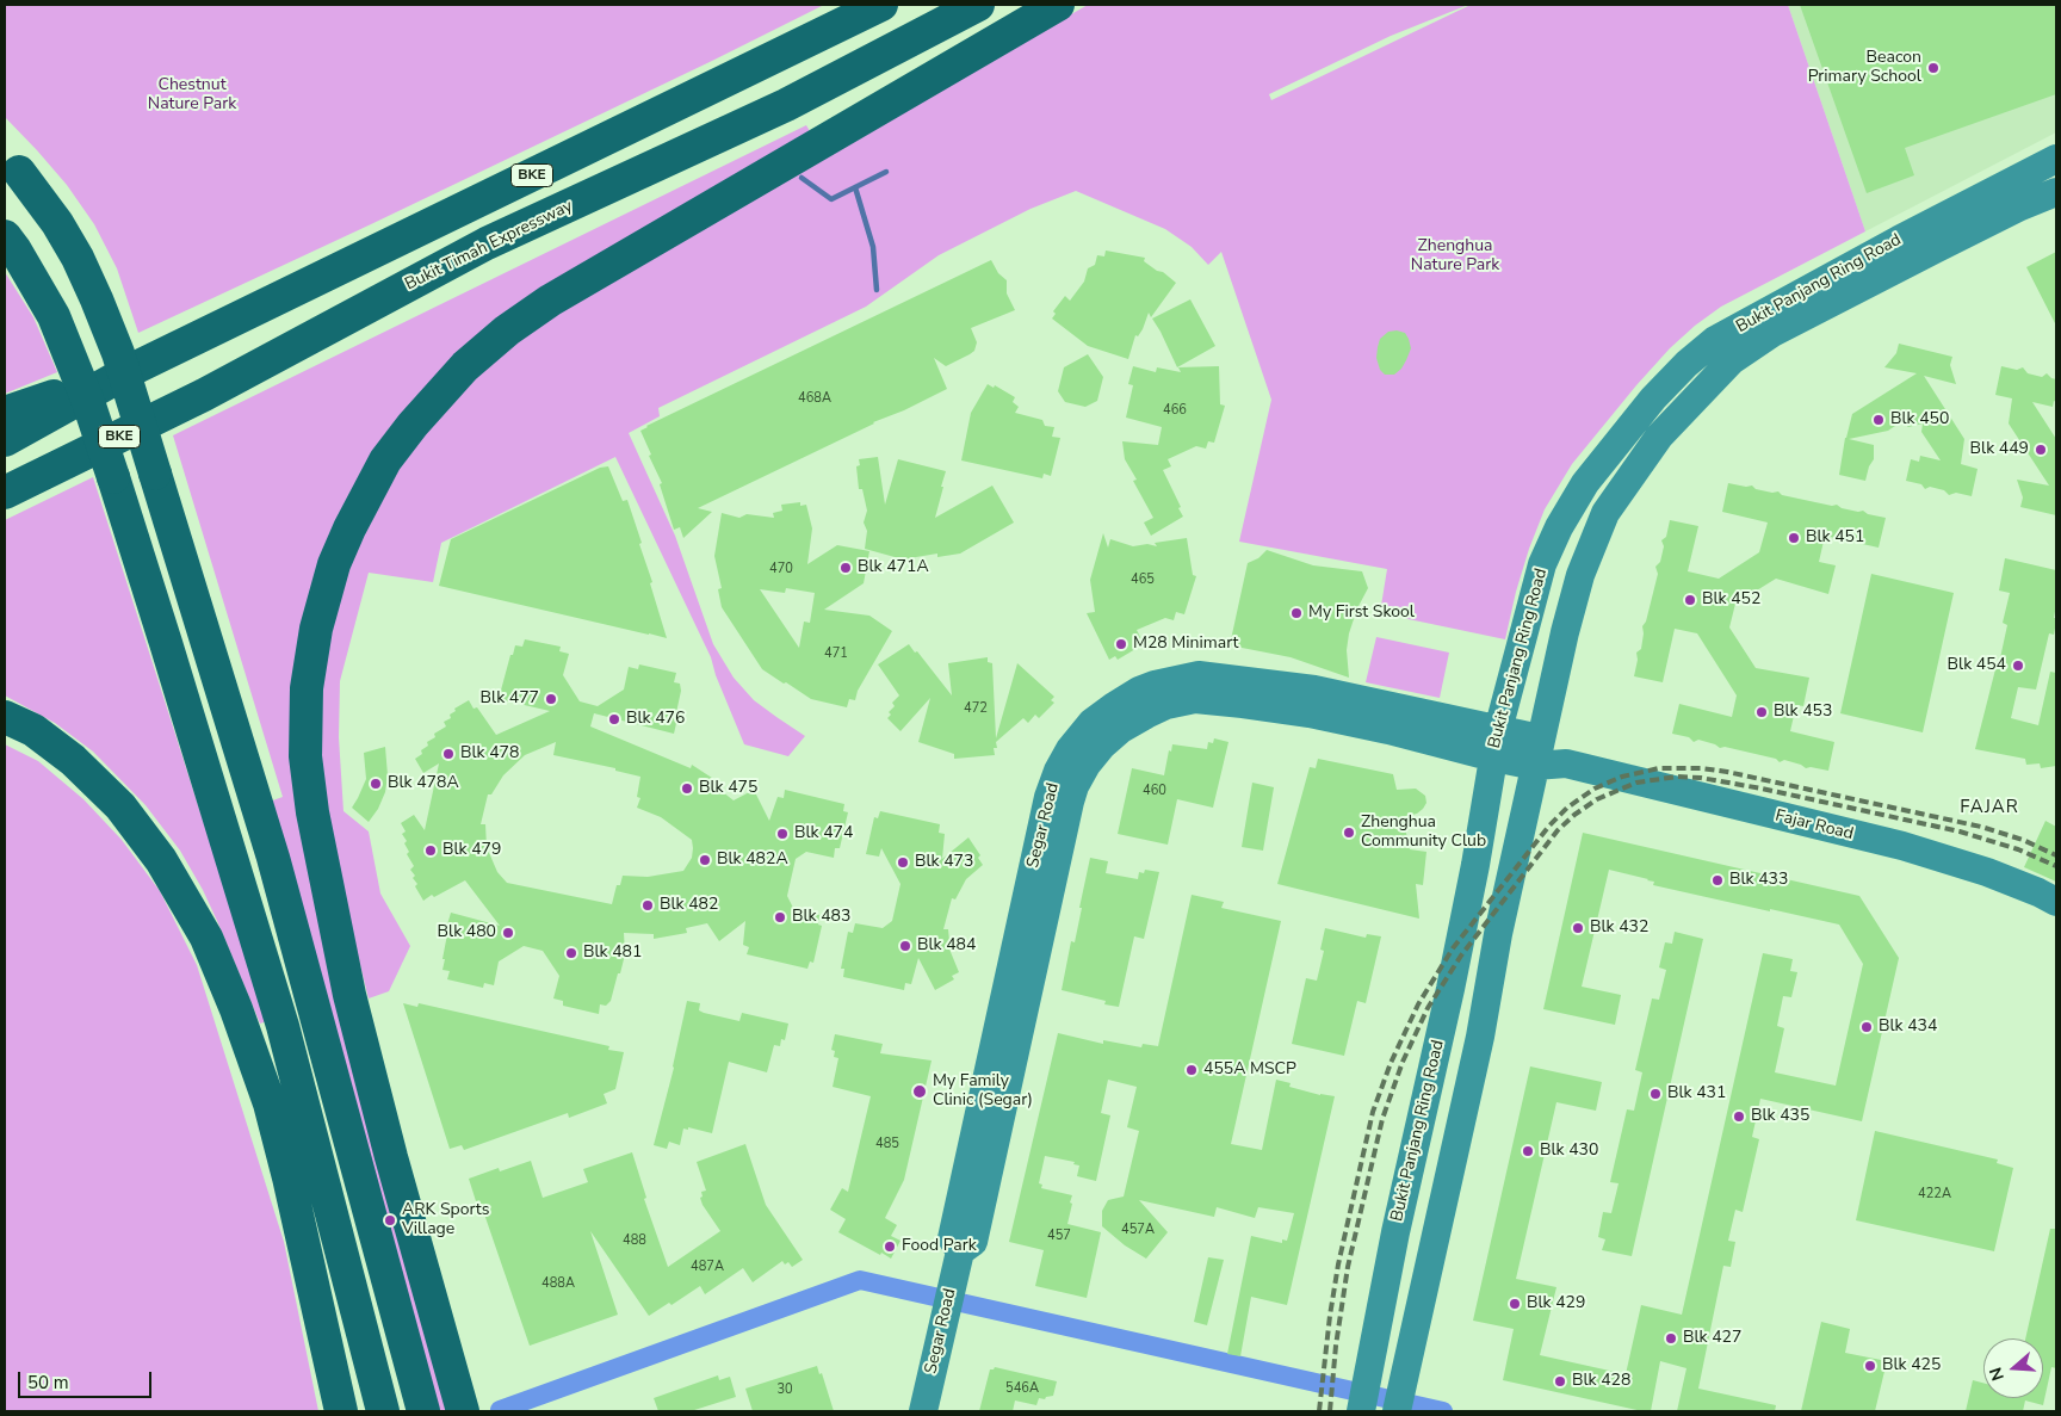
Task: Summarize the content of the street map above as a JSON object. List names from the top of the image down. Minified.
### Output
{"streets":{"highway":["BKE","Bukit Timah Expressway"],"main road":["Bukit Panjang Ring Road","Segar Road","Fajar Road"]},"crossings":[["Bukit Panjang Ring Road","Segar Road"],["Bukit Panjang Ring Road","Fajar Road"],["Segar Road","Fajar Road"]],"districts":["FAJAR"],"parks":["Chestnut Nature Park","Zhenghua Nature Park"],"places":["Beacon Primary School","Blk 450","Blk 449","Blk 451","Blk 471A","Blk 452","My First Skool","M28 Minimart","Blk 454","Blk 477","Blk 453","Blk 476","Blk 478","Blk 478A","Blk 475","Zhenghua Community Club","Blk 474","Blk 479","Blk 482A","Blk 473","Blk 433","Blk 482","Blk 483","Blk 432","Blk 480","Blk 484","Blk 481","Blk 434","455A MSCP","My Family Clinic (Segar)","Blk 431","Blk 435","Blk 430","ARK Sports Village","Food Park","Blk 429","Blk 427","Blk 425","Blk 428"],"house_numbers":["468A","466","470","465","471","472","460","485","422A","457A","457","488","487A","488A","546A","30"],"scale_bar":"50 m","north":"left"}
